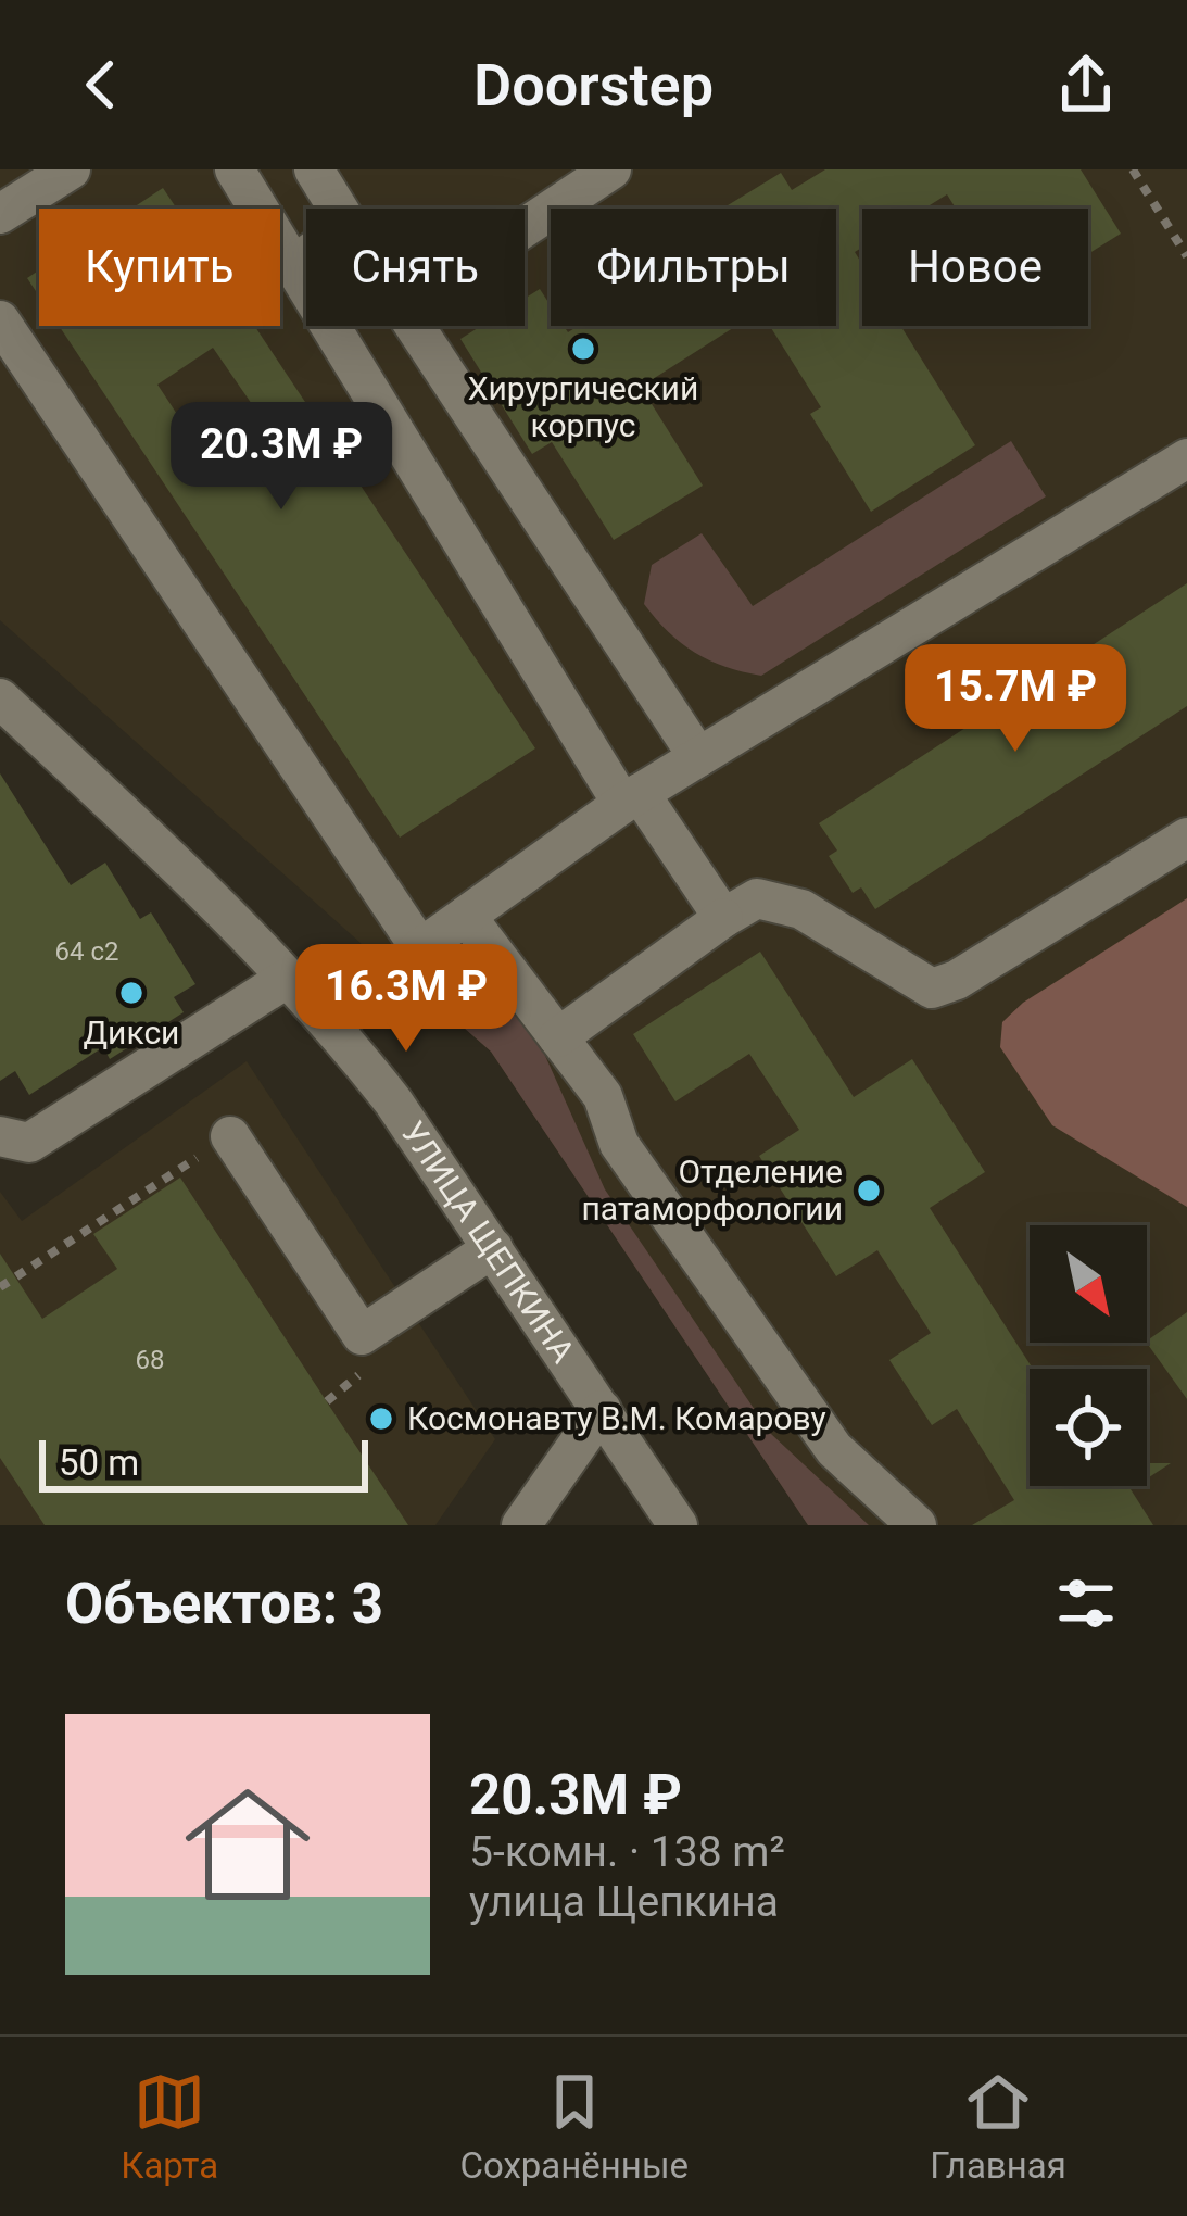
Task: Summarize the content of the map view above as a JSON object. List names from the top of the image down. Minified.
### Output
{"streets":{"street":["УЛИЦА ЩЕПКИНА"]},"places":["Хирургический корпус","Дикси","Отделение патаморфологии","Космонавту В.М. Комарову"],"house_numbers":["64 с2","68"],"scale_bar":"50 m","north":"bottom right","page":{"header":"Doorstep","chip":["Купить","Снять","Фильтры","Новое"],"price":["20.3M ₽","15.7M ₽","16.3M ₽"],"scale":"50 m","heading":"Объектов: 3","list":[{"name":"20.3M ₽","note":"5-комн. · 138 m² · улица Щепкина"}],"tabs":["Карта","Сохранённые","Главная"]}}
